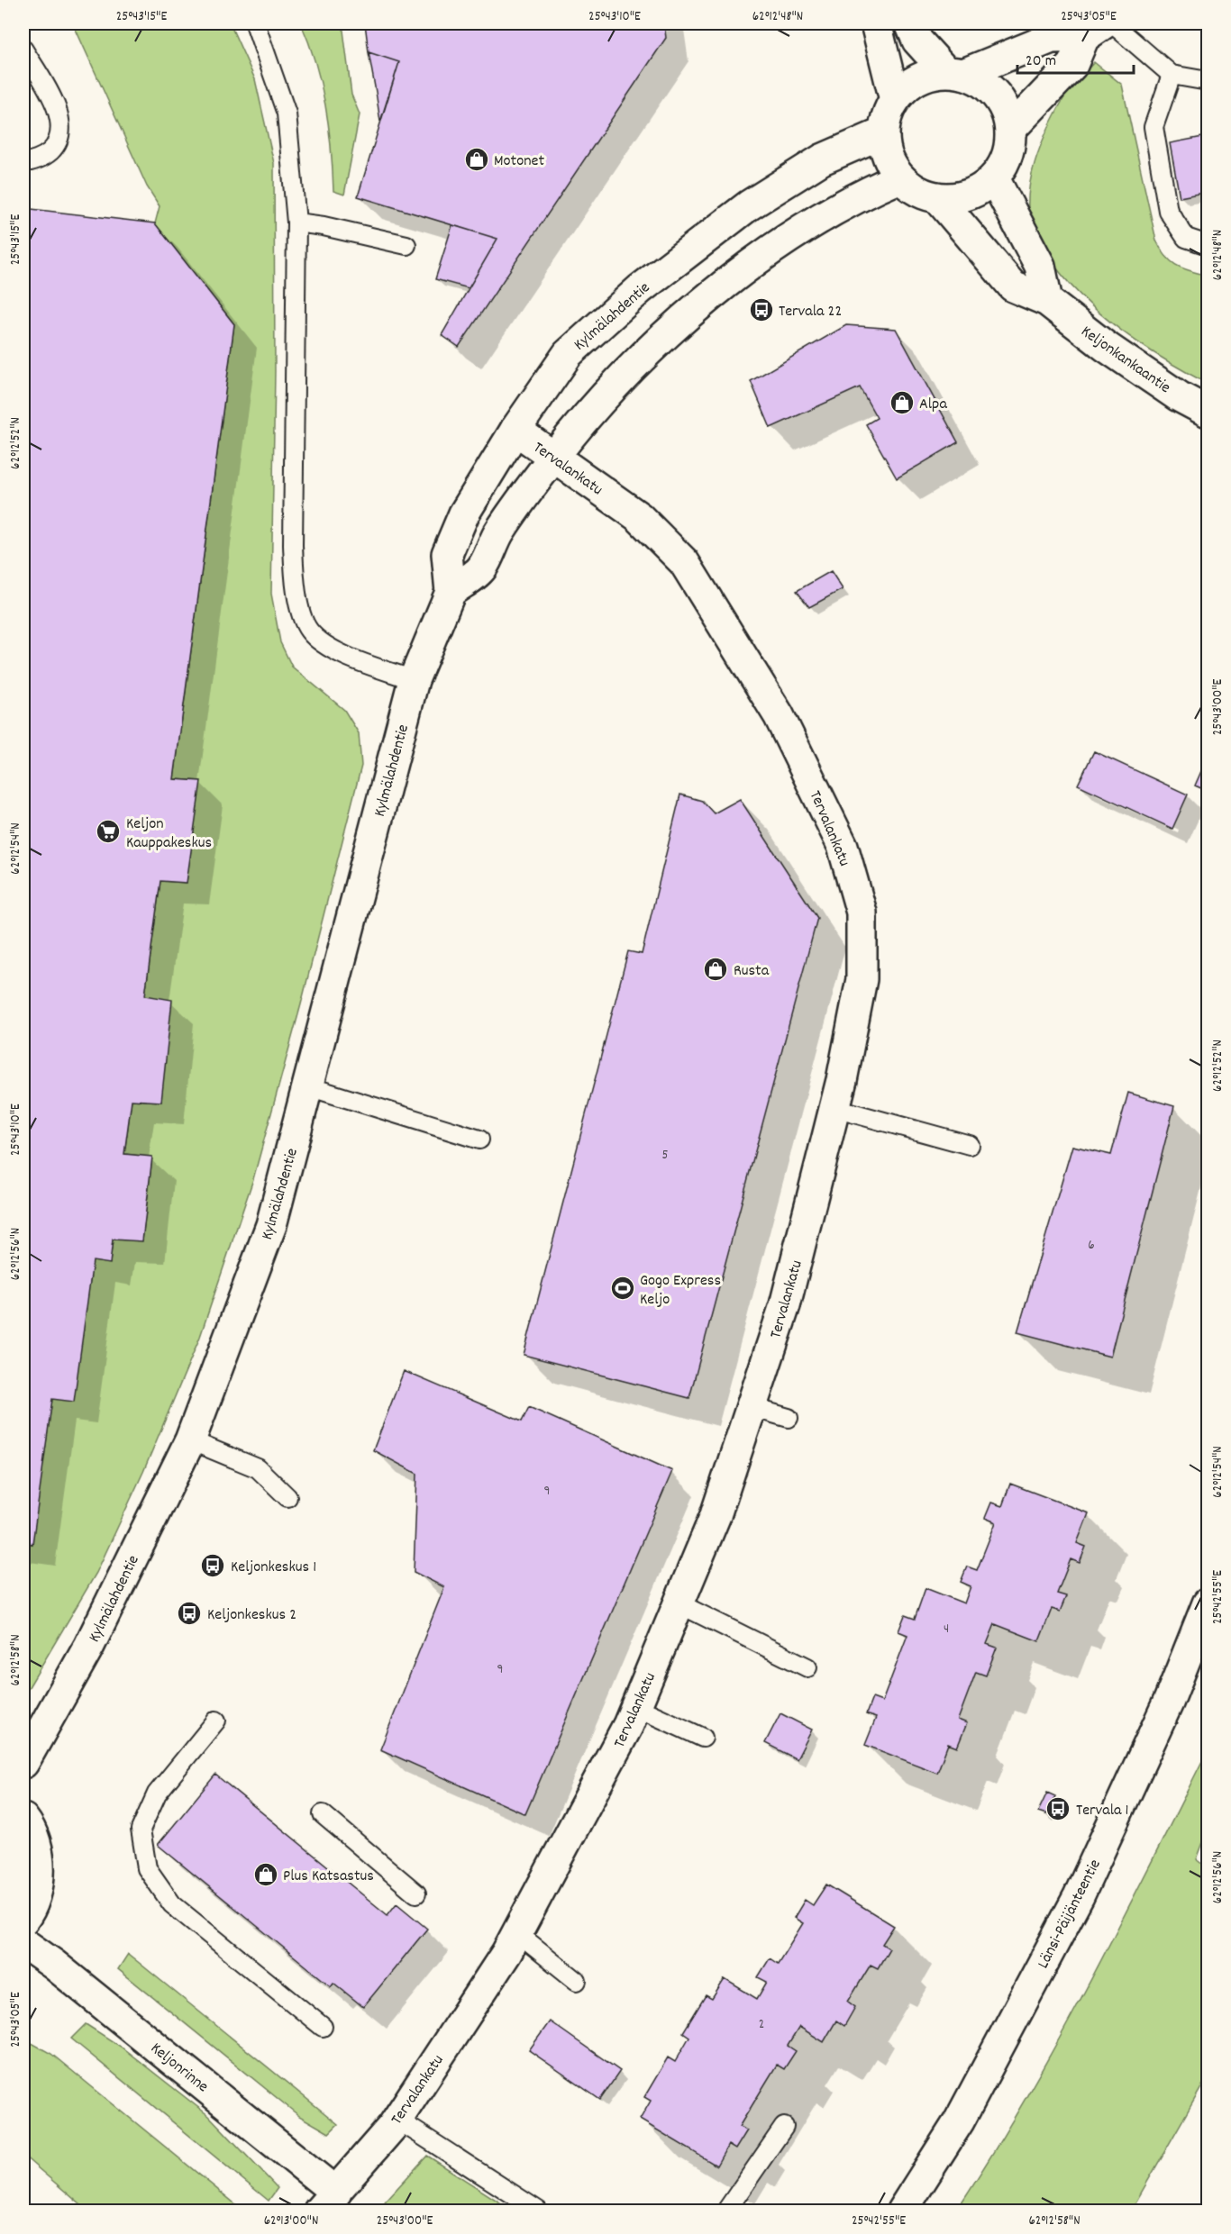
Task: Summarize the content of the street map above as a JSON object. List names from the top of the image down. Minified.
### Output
{"streets":{"street":["Kylmälahdentie","Keljonkankaantie","Tervalankatu","Länsi-Päijänteentie","Keljonrinne"]},"crossings":[["Kylmälahdentie","Keljonkankaantie"],["Kylmälahdentie","Tervalankatu"],["Tervalankatu","Keljonrinne"]],"places":{"shop":["Motonet","Alpa","Rusta","Plus Katsastus"],"bus stop":["Tervala 22","Keljonkeskus 1","Keljonkeskus 2","Tervala 1"],"supermarket":["Keljon Kauppakeskus"],"sports":["Gogo Express Keljo"]},"house_numbers":["5","6","9","4","9","2"],"scale_bar":"20 m","coordinates":["25°43'15\"E","25°43'10\"E","62°12'48\"N","25°43'05\"E","62°12'52\"N","25°43'00\"E","62°12'54\"N","62°12'56\"N","25°42'55\"E","62°12'58\"N","62°13'00\"N"]}
